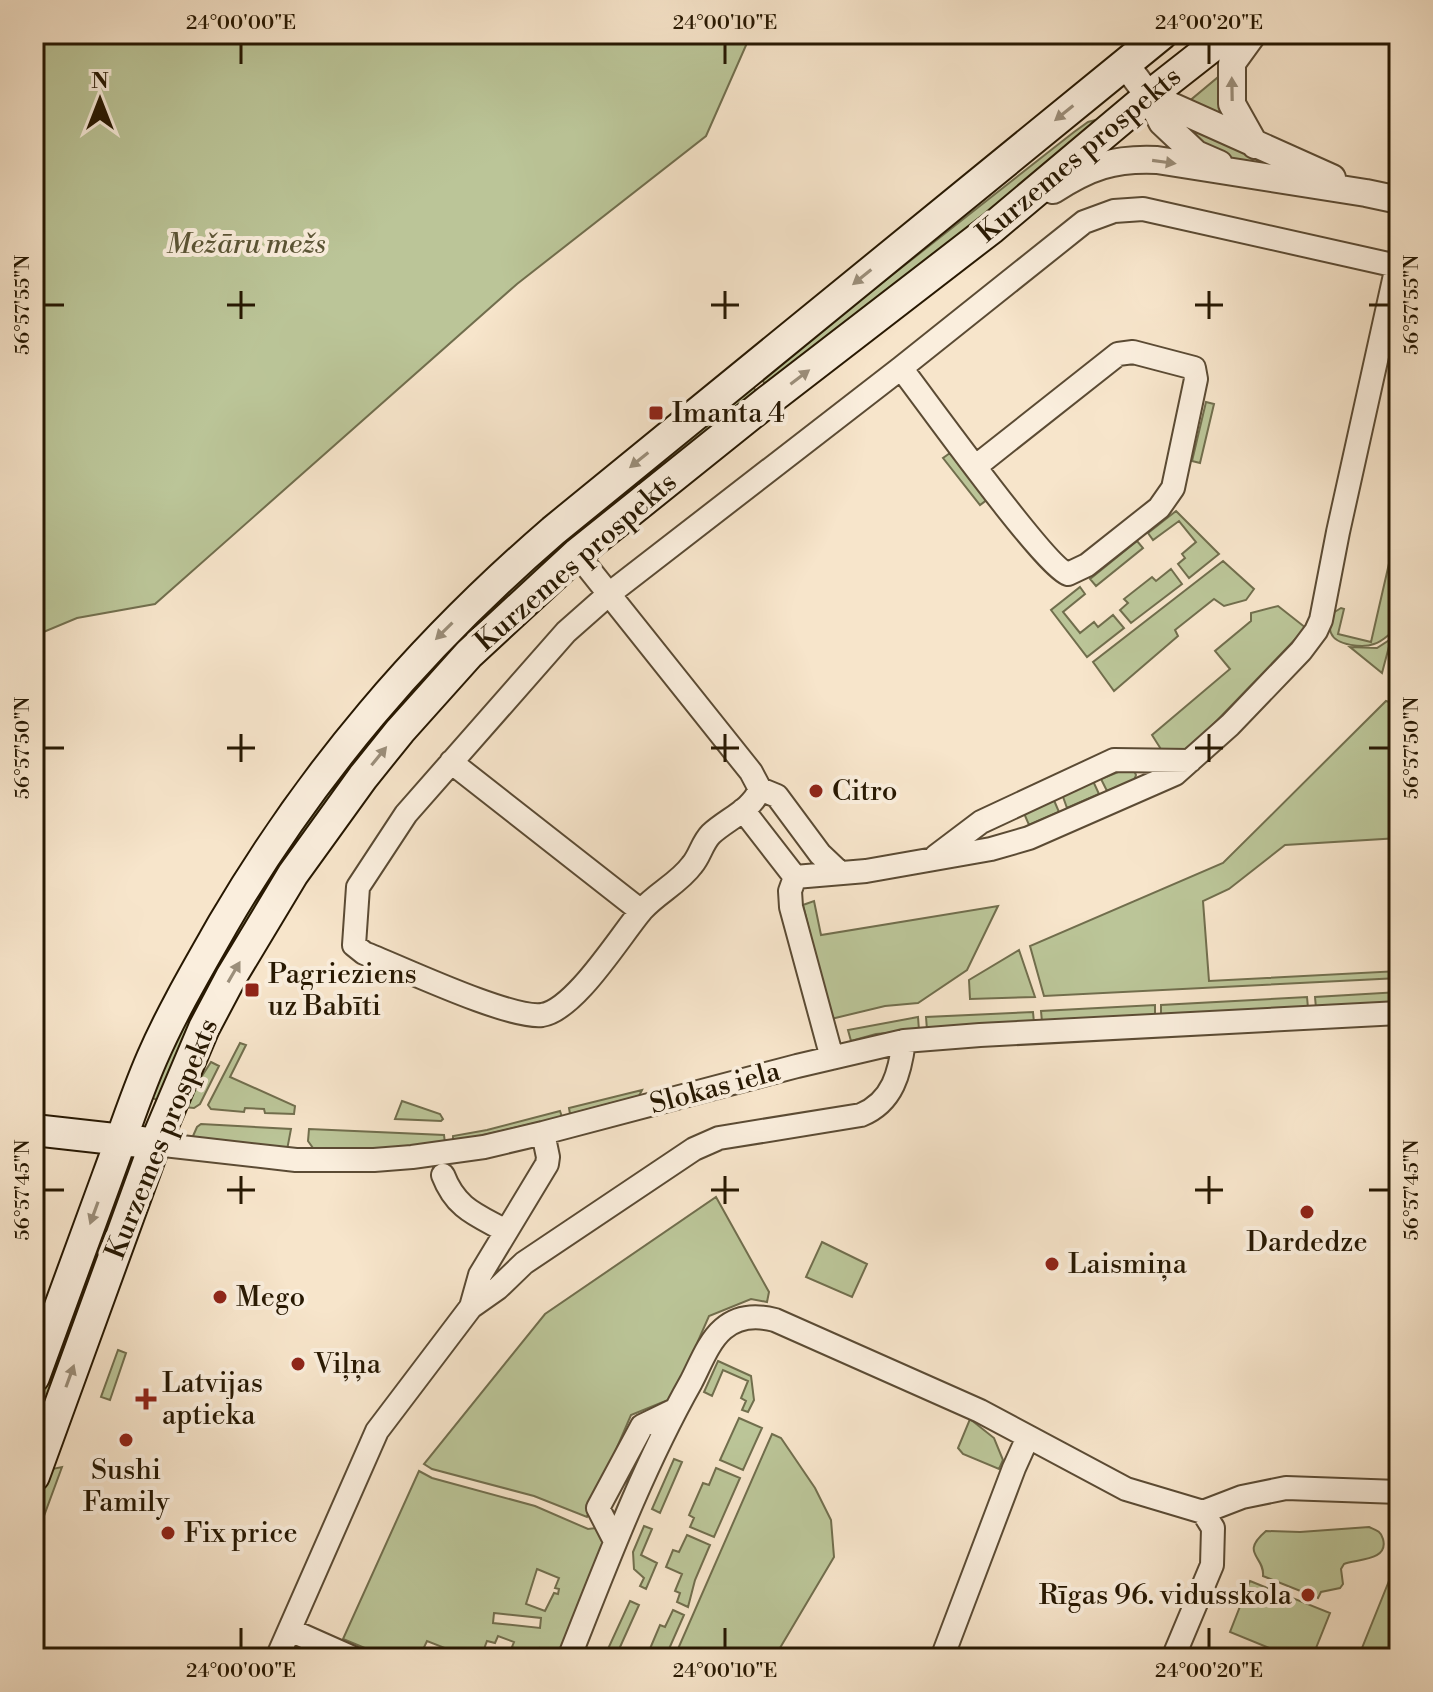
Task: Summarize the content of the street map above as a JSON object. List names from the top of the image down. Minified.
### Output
{"streets":{"main road":["Kurzemes prospekts","Slokas iela"]},"crossings":[["Kurzemes prospekts","Slokas iela"]],"parks":["Mežāru mežs"],"places":{"transit":["Imanta 4","Pagrieziens uz Babīti"],"other":["Citro","Dardedze","Laismiņa","Mego","Viļņa","Sushi Family","Fix price","Rīgas 96. vidusskola"],"health":["Latvijas aptieka"]},"north":"top","coordinates":["24°00'00\"E","24°00'10\"E","24°00'20\"E","56°57'55\"N","56°57'50\"N","56°57'45\"N"]}
